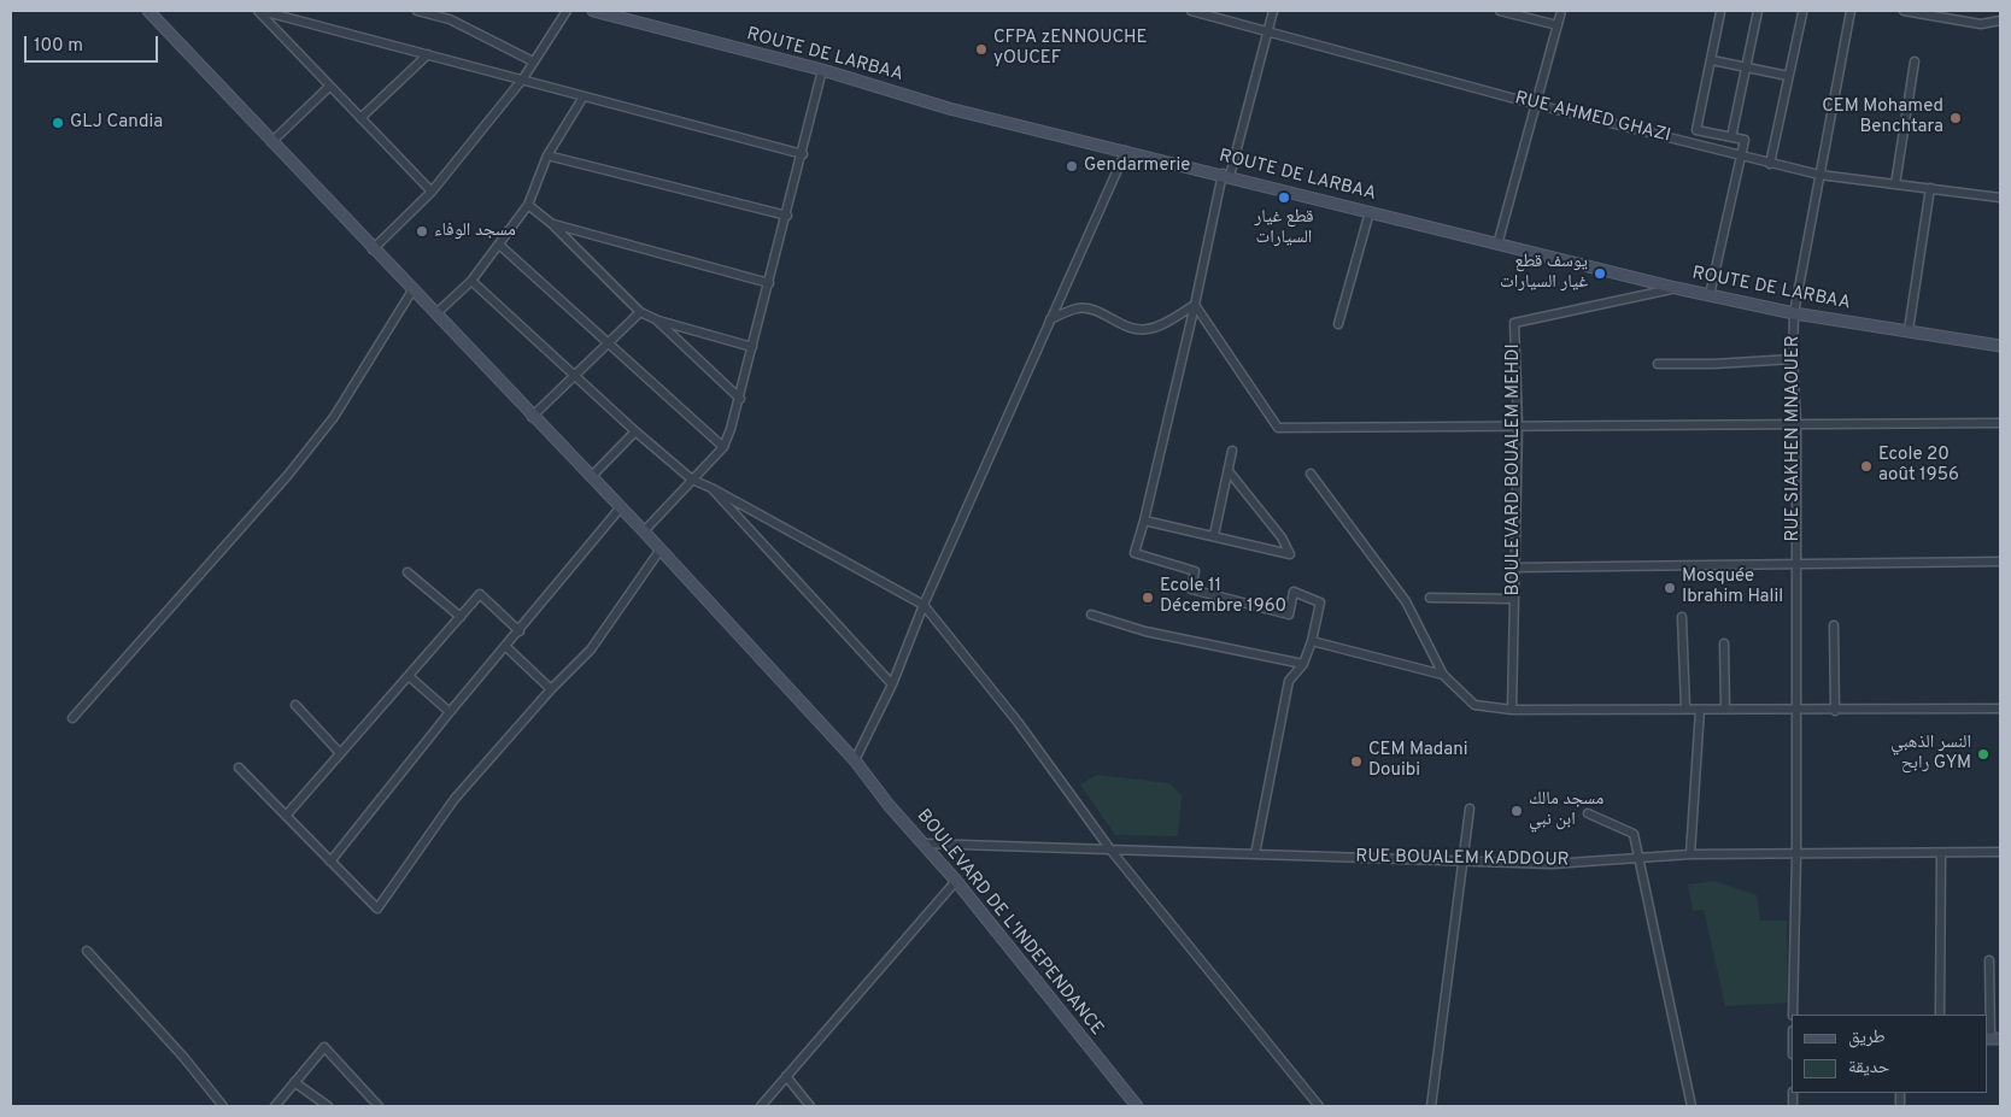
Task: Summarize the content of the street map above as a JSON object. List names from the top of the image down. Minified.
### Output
{"streets":{"street":["ROUTE DE LARBAA","RUE AHMED GHAZI","RUE SIAKHEN MNAOUER","BOULEVARD BOUALEM MEHDI","RUE BOUALEM KADDOUR","BOULEVARD DE L'INDEPENDANCE"]},"crossings":[["ROUTE DE LARBAA","RUE SIAKHEN MNAOUER"],["ROUTE DE LARBAA","BOULEVARD BOUALEM MEHDI"],["RUE AHMED GHAZI","RUE SIAKHEN MNAOUER"],["RUE SIAKHEN MNAOUER","RUE BOUALEM KADDOUR"],["RUE BOUALEM KADDOUR","BOULEVARD DE L'INDEPENDANCE"]],"places":["CFPA zENNOUCHE yOUCEF","CEM Mohamed Benchtara","GLJ Candia","Gendarmerie","قطع غيار السيارات","مسجد الوفاء","يوسف قطع غيار السيارات","Ecole 20 août 1956","Mosquée Ibrahim Halil","Ecole 11 Décembre 1960","النسر الذهبي رابح GYM","CEM Madani Douibi","مسجد مالك ابن نبي"],"legend":["طريق","حديقة"],"scale_bar":"100 m"}
